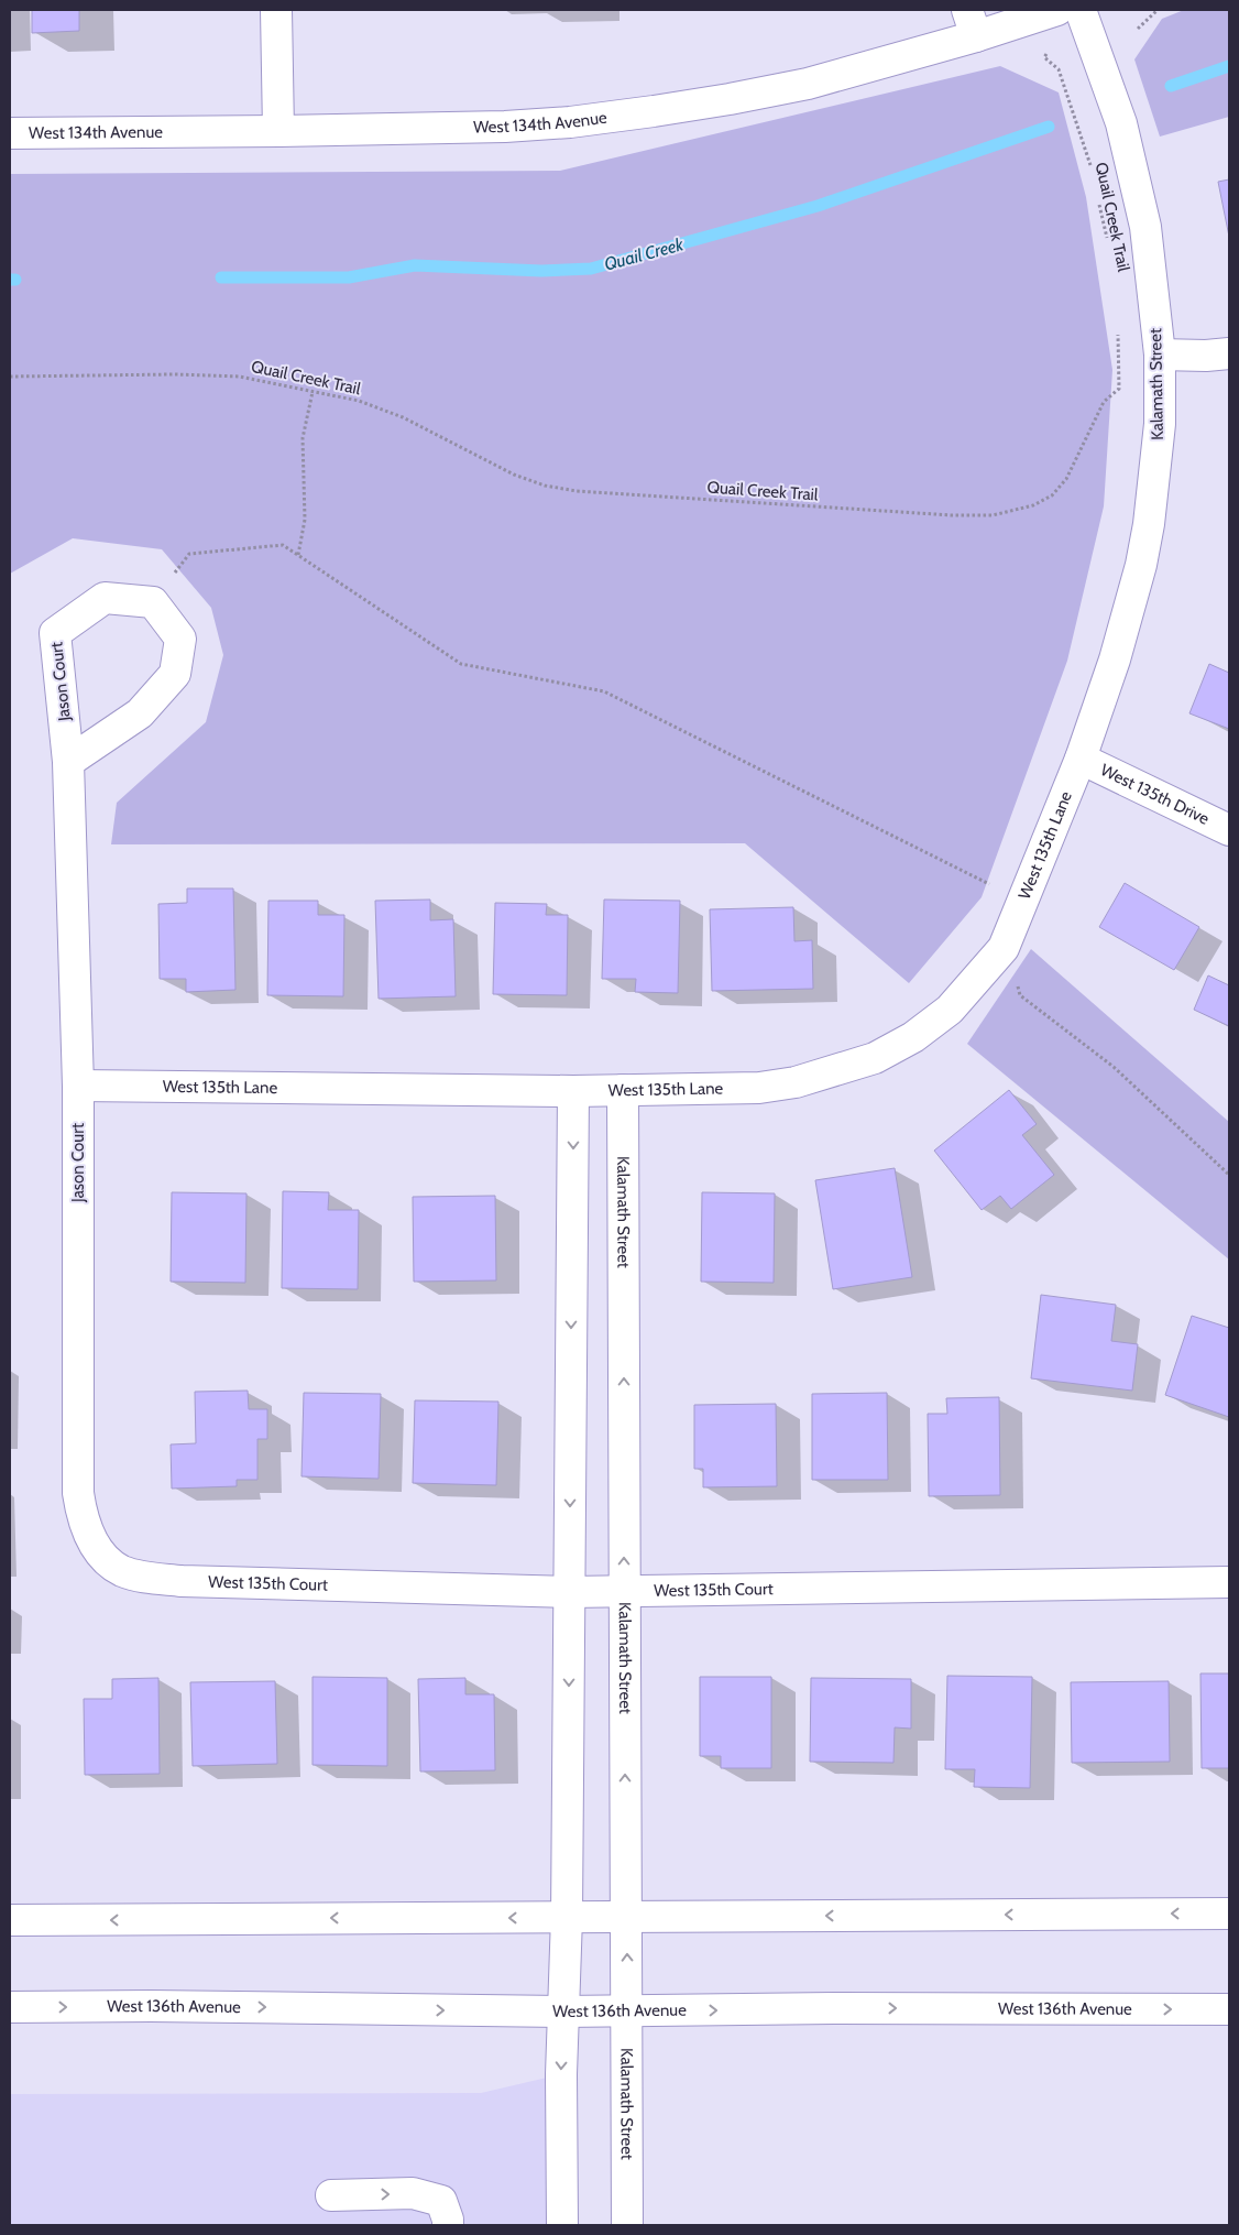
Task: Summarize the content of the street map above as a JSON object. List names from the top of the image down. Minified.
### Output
{"streets":{"street":["West 134th Avenue","Kalamath Street","Jason Court","West 135th Drive","West 135th Lane","West 135th Court","West 136th Avenue"],"path":["Quail Creek Trail"]},"crossings":[["Kalamath Street","West 135th Drive"],["Kalamath Street","West 135th Lane"],["Kalamath Street","West 135th Court"],["Kalamath Street","West 136th Avenue"],["Jason Court","West 135th Lane"],["Jason Court","West 135th Court"],["West 135th Drive","West 135th Lane"]],"water":["Quail Creek"]}
